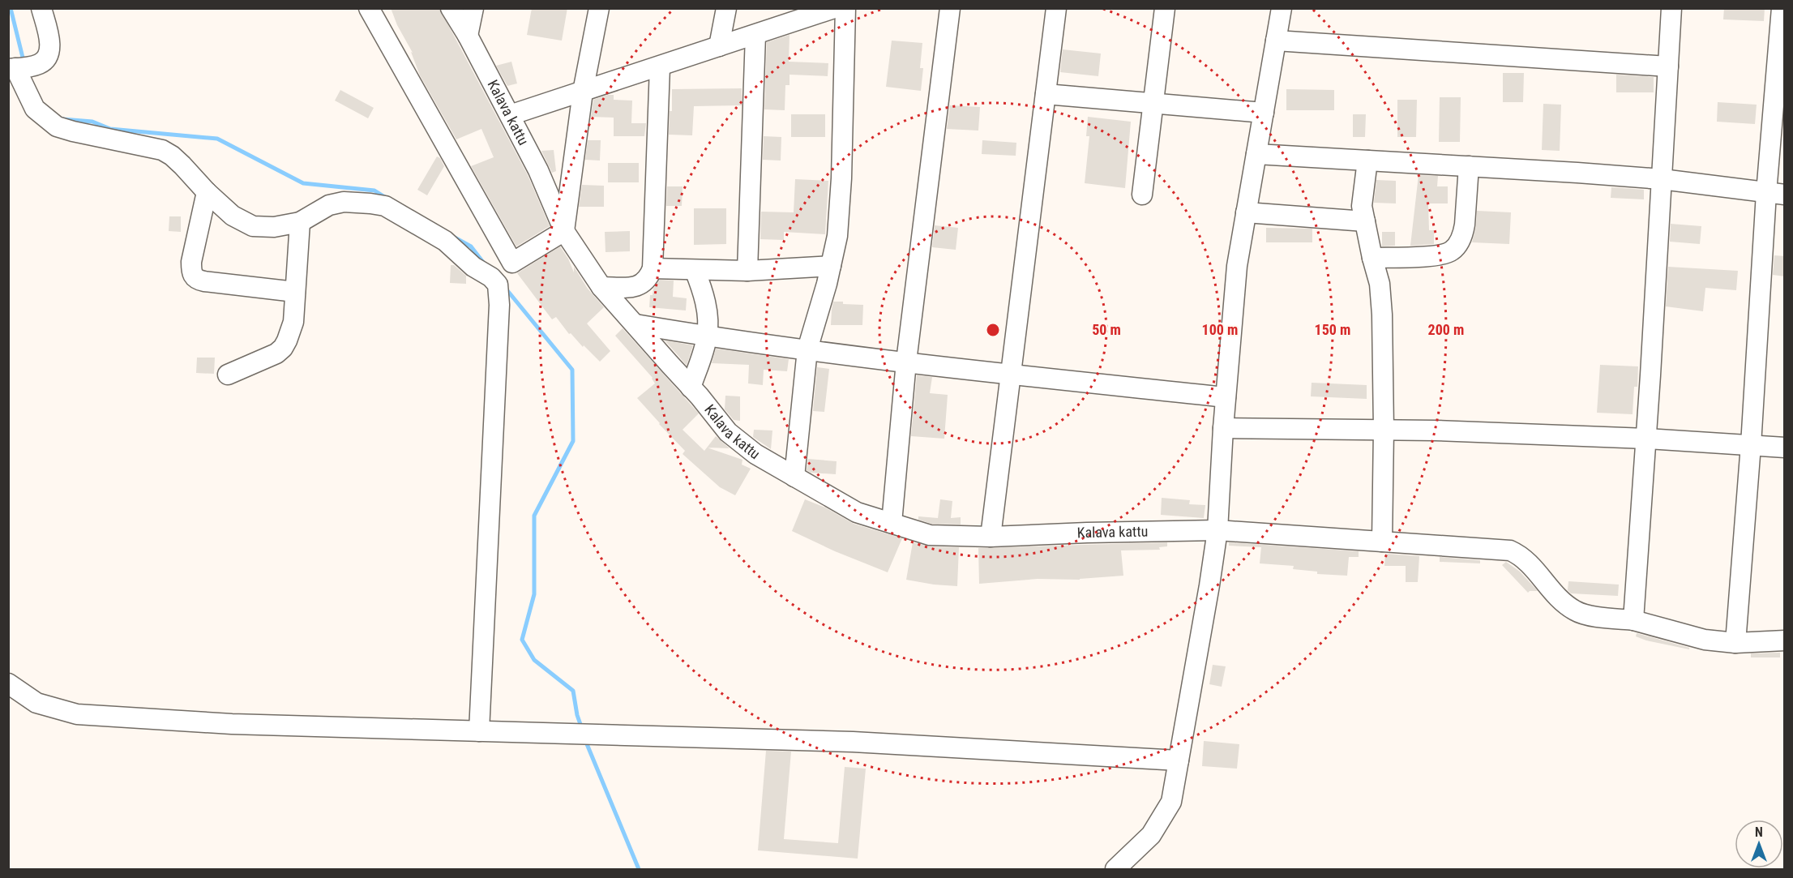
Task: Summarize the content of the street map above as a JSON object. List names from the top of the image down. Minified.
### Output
{"streets":{"street":["Kalava kattu"]},"north":"top","rings":["50 m","100 m","150 m","200 m"]}
